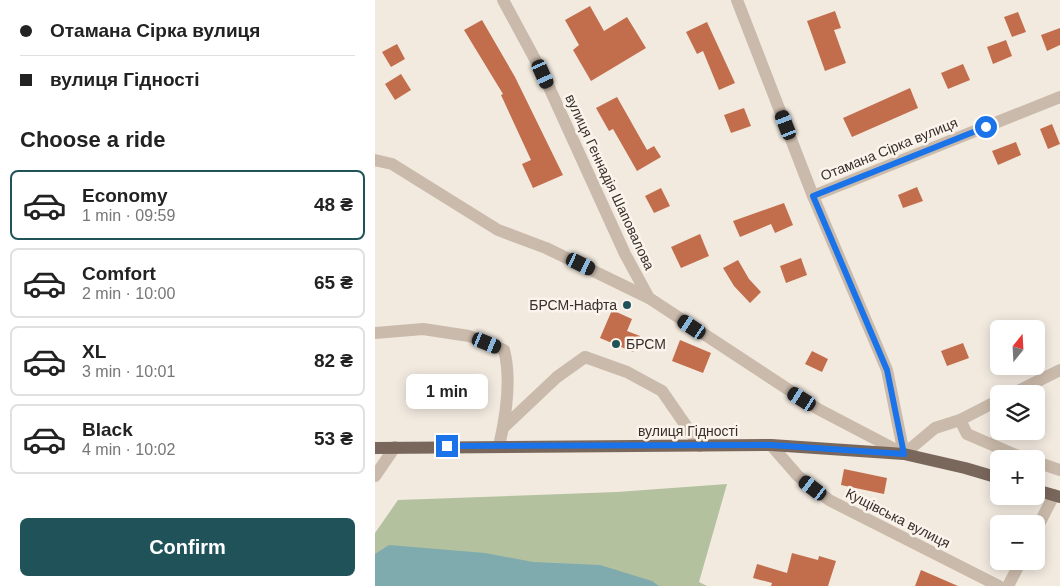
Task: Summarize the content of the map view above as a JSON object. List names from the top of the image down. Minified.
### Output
{"streets":{"main road":["вулиця Гідності"],"street":["Отамана Сірка вулиця","вулиця Геннадія Шаповалова","Кущівська вулиця"]},"crossings":[["вулиця Гідності","Кущівська вулиця"]],"places":["БРСМ-Нафта","БРСМ"],"north":"top","page":{"banner":["Отамана Сірка вулиця","вулиця Гідності"],"heading":"Choose a ride","list":[{"name":"Economy","note":"1 min · 09:59","value":"48 ₴"},{"name":"Comfort","note":"2 min · 10:00","value":"65 ₴"},{"name":"XL","note":"3 min · 10:01","value":"82 ₴"},{"name":"Black","note":"4 min · 10:02","value":"53 ₴"}],"map_buttons":["+","−"],"bubble":"1 min","buttons":"Confirm"}}
